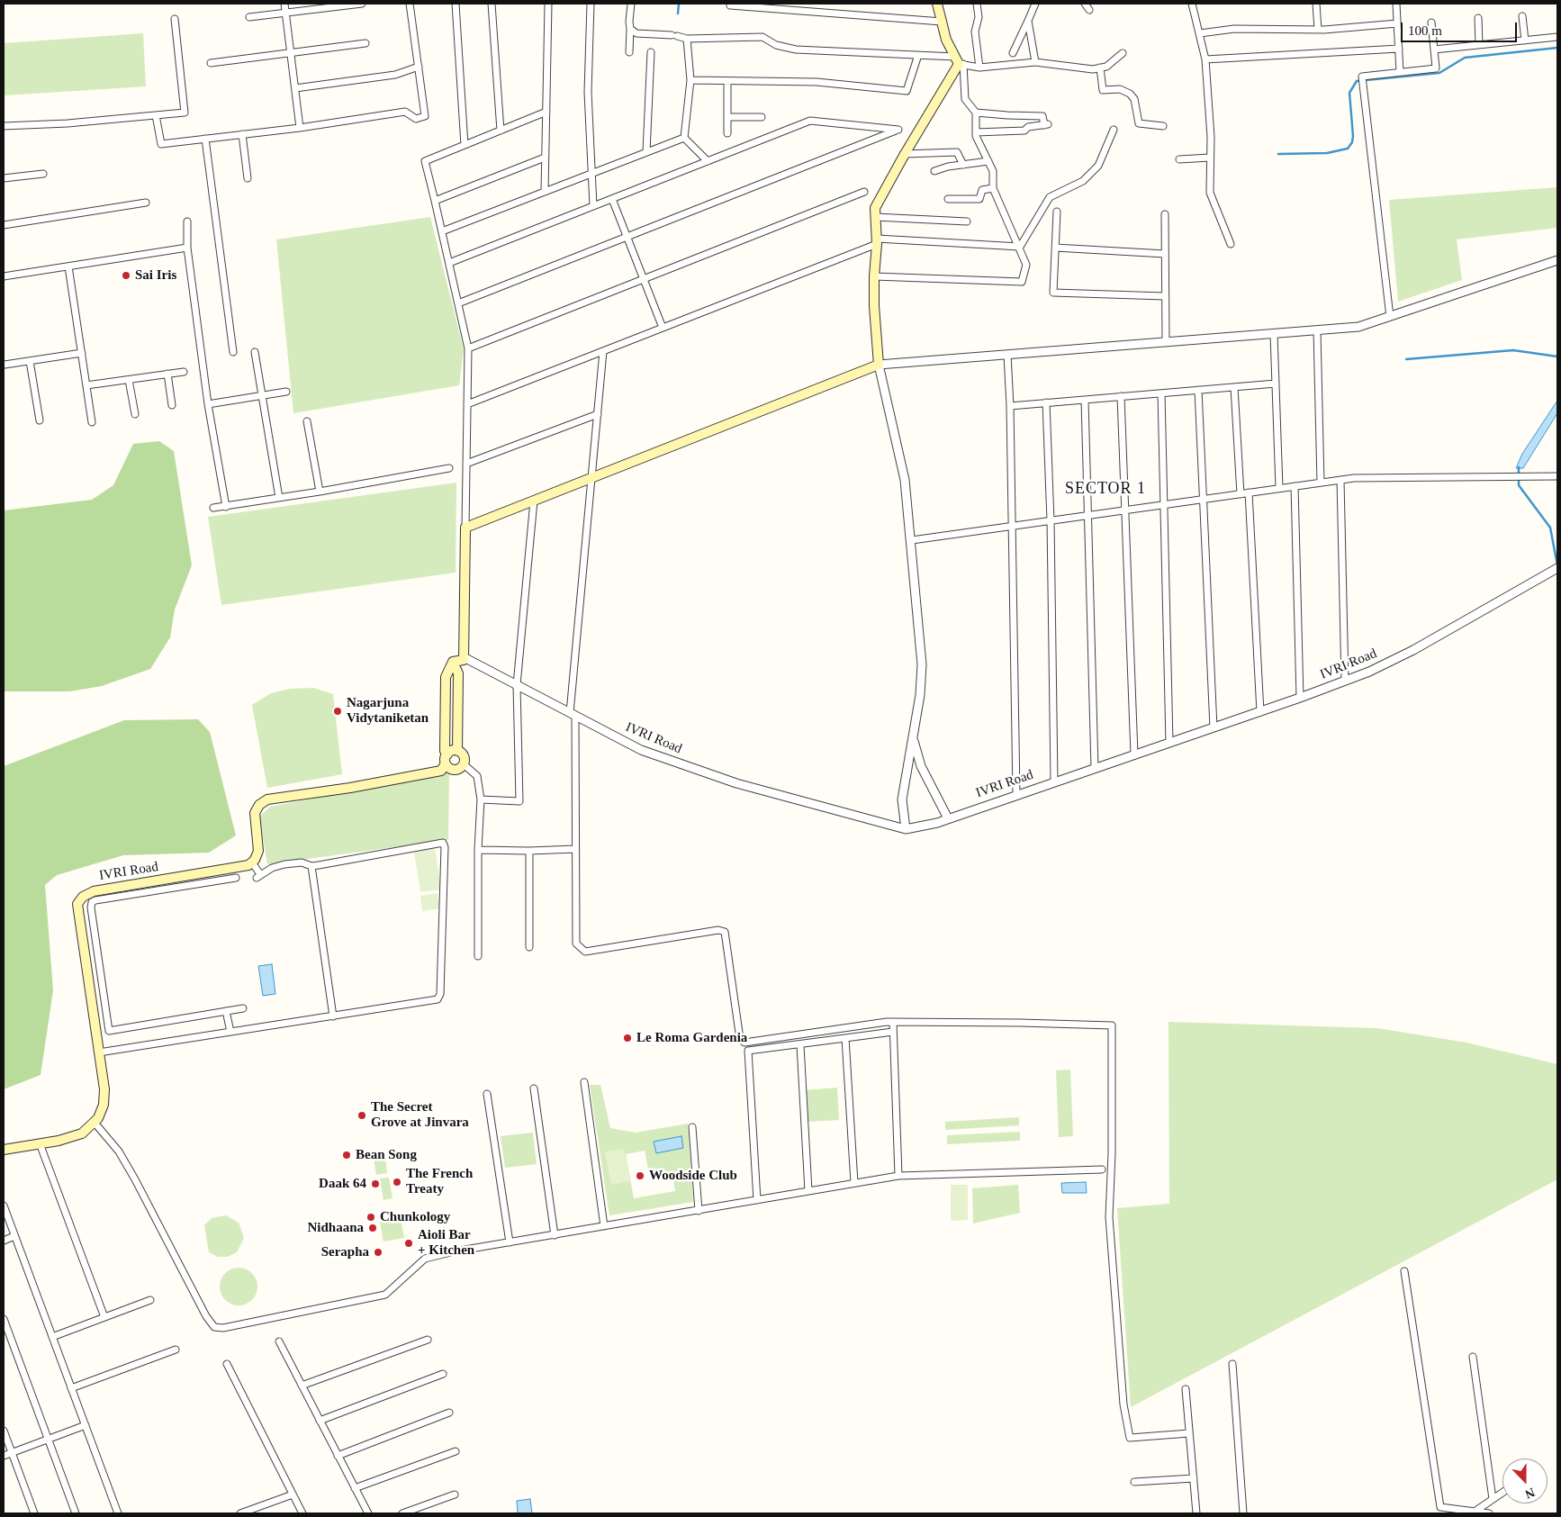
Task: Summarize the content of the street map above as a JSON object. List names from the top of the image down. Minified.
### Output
{"streets":{"main road":["IVRI Road"]},"districts":["SECTOR 1"],"places":["Sai Iris","Nagarjuna Vidytaniketan","Le Roma Gardenia","The Secret Grove at Jinvara","Bean Song","Woodside Club","The French Treaty","Daak 64","Chunkology","Nidhaana","Aioli Bar + Kitchen","Serapha"],"scale_bar":"100 m","north":"bottom"}
